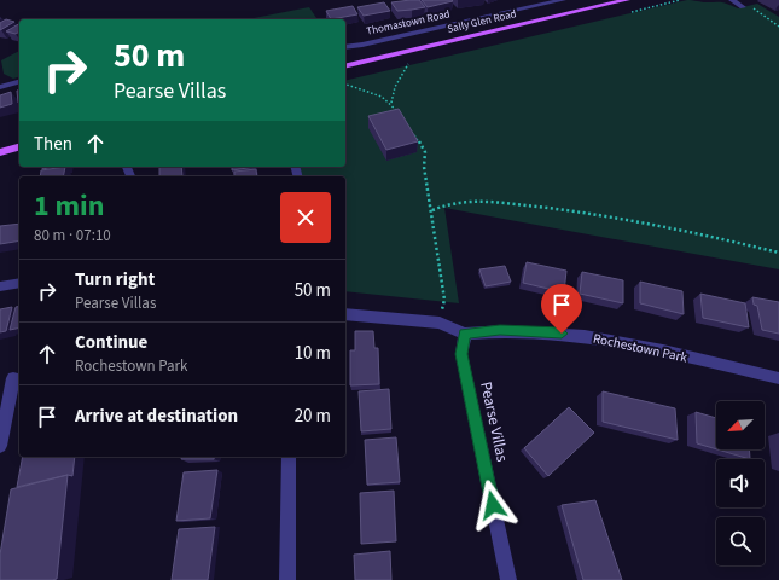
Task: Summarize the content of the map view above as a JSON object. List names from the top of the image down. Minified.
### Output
{"streets":{"main road":["Sally Glen Road"],"street":["Thomastown Road","Rochestown Park","Pearse Villas"]},"crossings":[["Rochestown Park","Pearse Villas"]],"north":"bottom left","page":{"turn":["50 m","Pearse Villas"],"then":"Then","heading":["1 min","80 m · 07:10"],"list":[{"name":"Turn right","note":"Pearse Villas","value":"50 m"},{"name":"Continue","note":"Rochestown Park","value":"10 m"},{"name":"Arrive at destination","value":"20 m"}]}}
